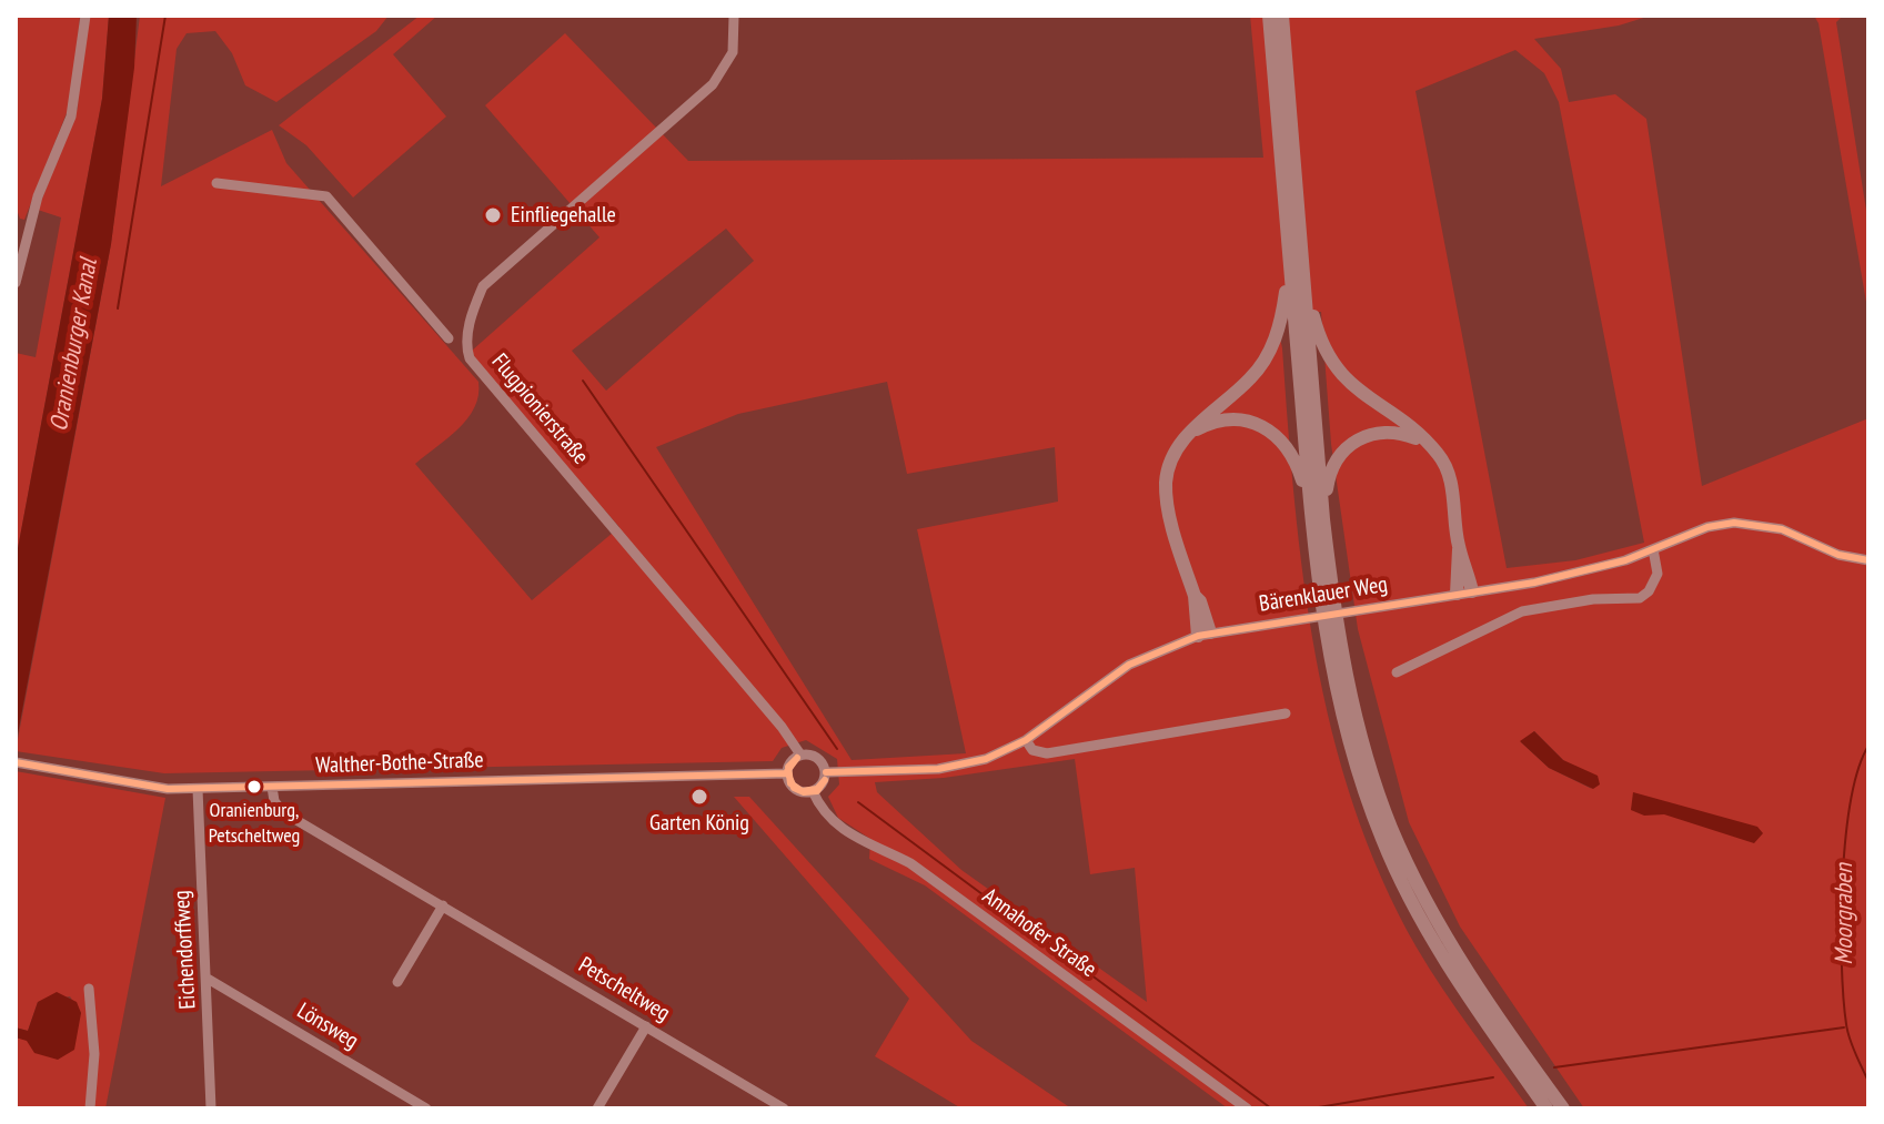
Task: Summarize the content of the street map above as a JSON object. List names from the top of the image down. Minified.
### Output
{"streets":{"street":["Flugpionierstraße","Bärenklauer Weg","Walther-Bothe-Straße","Annahofer Straße","Eichendorffweg","Petscheltweg","Lönsweg"]},"crossings":[["Flugpionierstraße","Bärenklauer Weg"],["Flugpionierstraße","Walther-Bothe-Straße"],["Flugpionierstraße","Annahofer Straße"],["Bärenklauer Weg","Walther-Bothe-Straße"],["Bärenklauer Weg","Annahofer Straße"],["Walther-Bothe-Straße","Annahofer Straße"],["Walther-Bothe-Straße","Eichendorffweg"],["Walther-Bothe-Straße","Petscheltweg"],["Eichendorffweg","Lönsweg"]],"water":["Oranienburger Kanal","Moorgraben"],"places":["Einfliegehalle","Oranienburg, Petscheltweg","Garten König"]}
